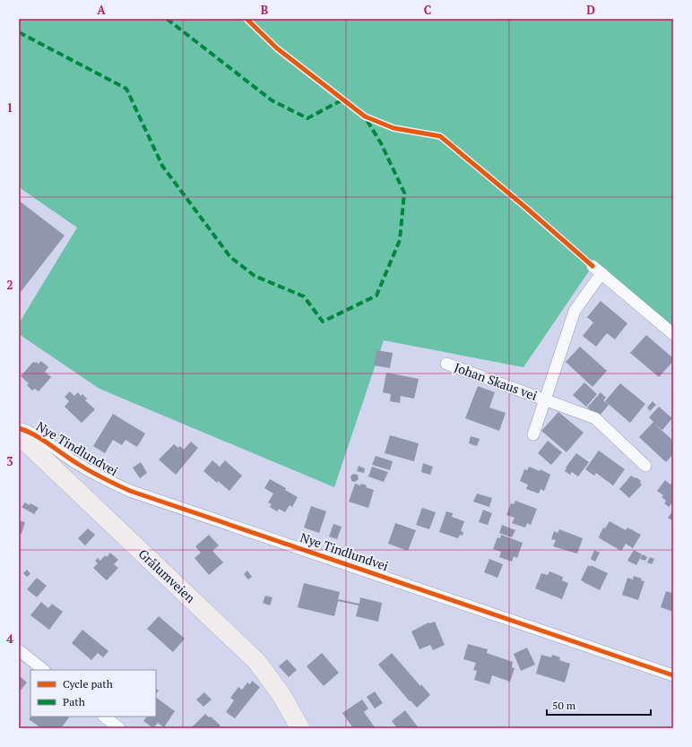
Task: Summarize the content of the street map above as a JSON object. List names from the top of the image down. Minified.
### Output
{"streets":{"main road":["Grålumveien"],"street":["Johan Skaus vei","Nye Tindlundvei"]},"legend":["Cycle path","Path"],"scale_bar":"50 m","grid":{"columns":["A","B","C","D"],"rows":["1","2","3","4"]}}
